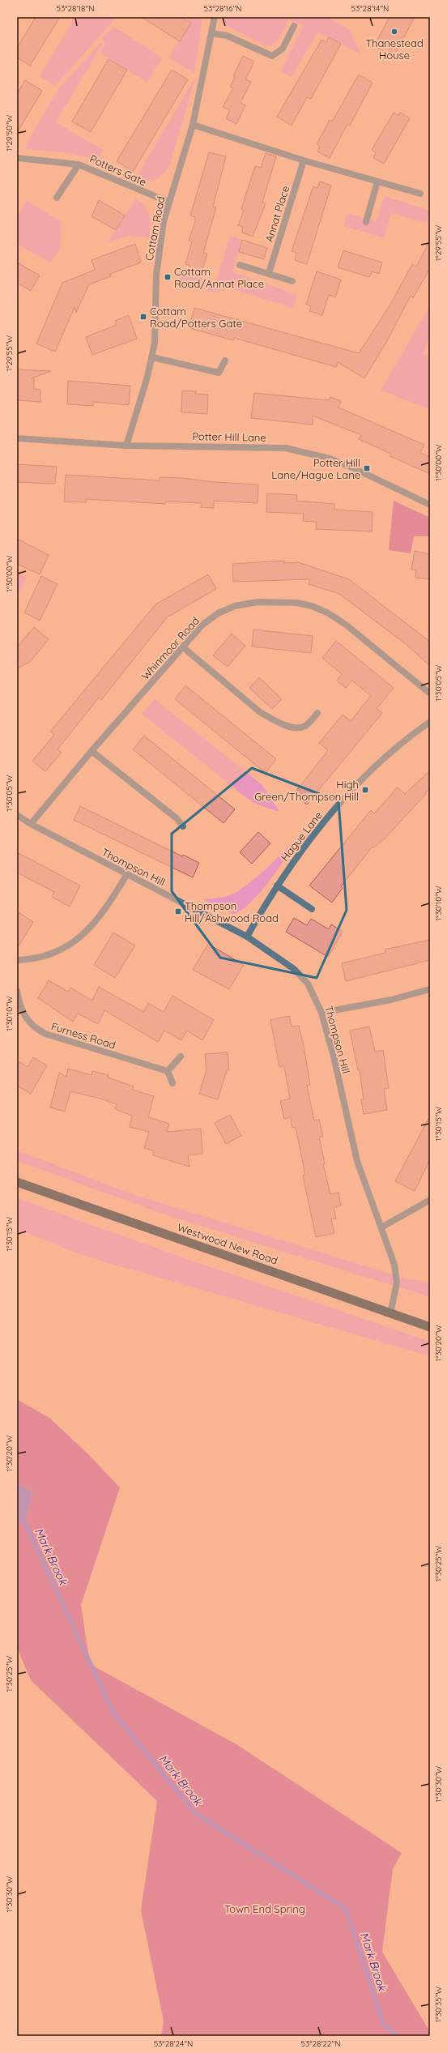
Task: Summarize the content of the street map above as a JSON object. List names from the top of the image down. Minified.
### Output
{"streets":{"highway":["Westwood New Road"],"street":["Potters Gate","Annat Place","Cottam Road","Potter Hill Lane","Whinmoor Road","Hague Lane","Thompson Hill","Furness Road"]},"crossings":[["Potters Gate","Cottam Road"],["Cottam Road","Potter Hill Lane"],["Whinmoor Road","Thompson Hill"],["Hague Lane","Thompson Hill"],["Thompson Hill","Westwood New Road"]],"water":["Mark Brook"],"parks":["Town End Spring"],"places":{"other":["Thanestead House"],"transit":["Cottam Road/Annat Place","Cottam Road/Potters Gate","Potter Hill Lane/Hague Lane","High Green/Thompson Hill","Thompson Hill/Ashwood Road"]},"coordinates":["53°28'18\"N","53°28'16\"N","53°28'14\"N","1°29'50\"W","1°29'55\"W","1°30'00\"W","1°30'05\"W","1°30'10\"W","1°30'15\"W","1°30'20\"W","1°30'25\"W","1°30'30\"W","1°30'35\"W","53°28'24\"N","53°28'22\"N"]}
